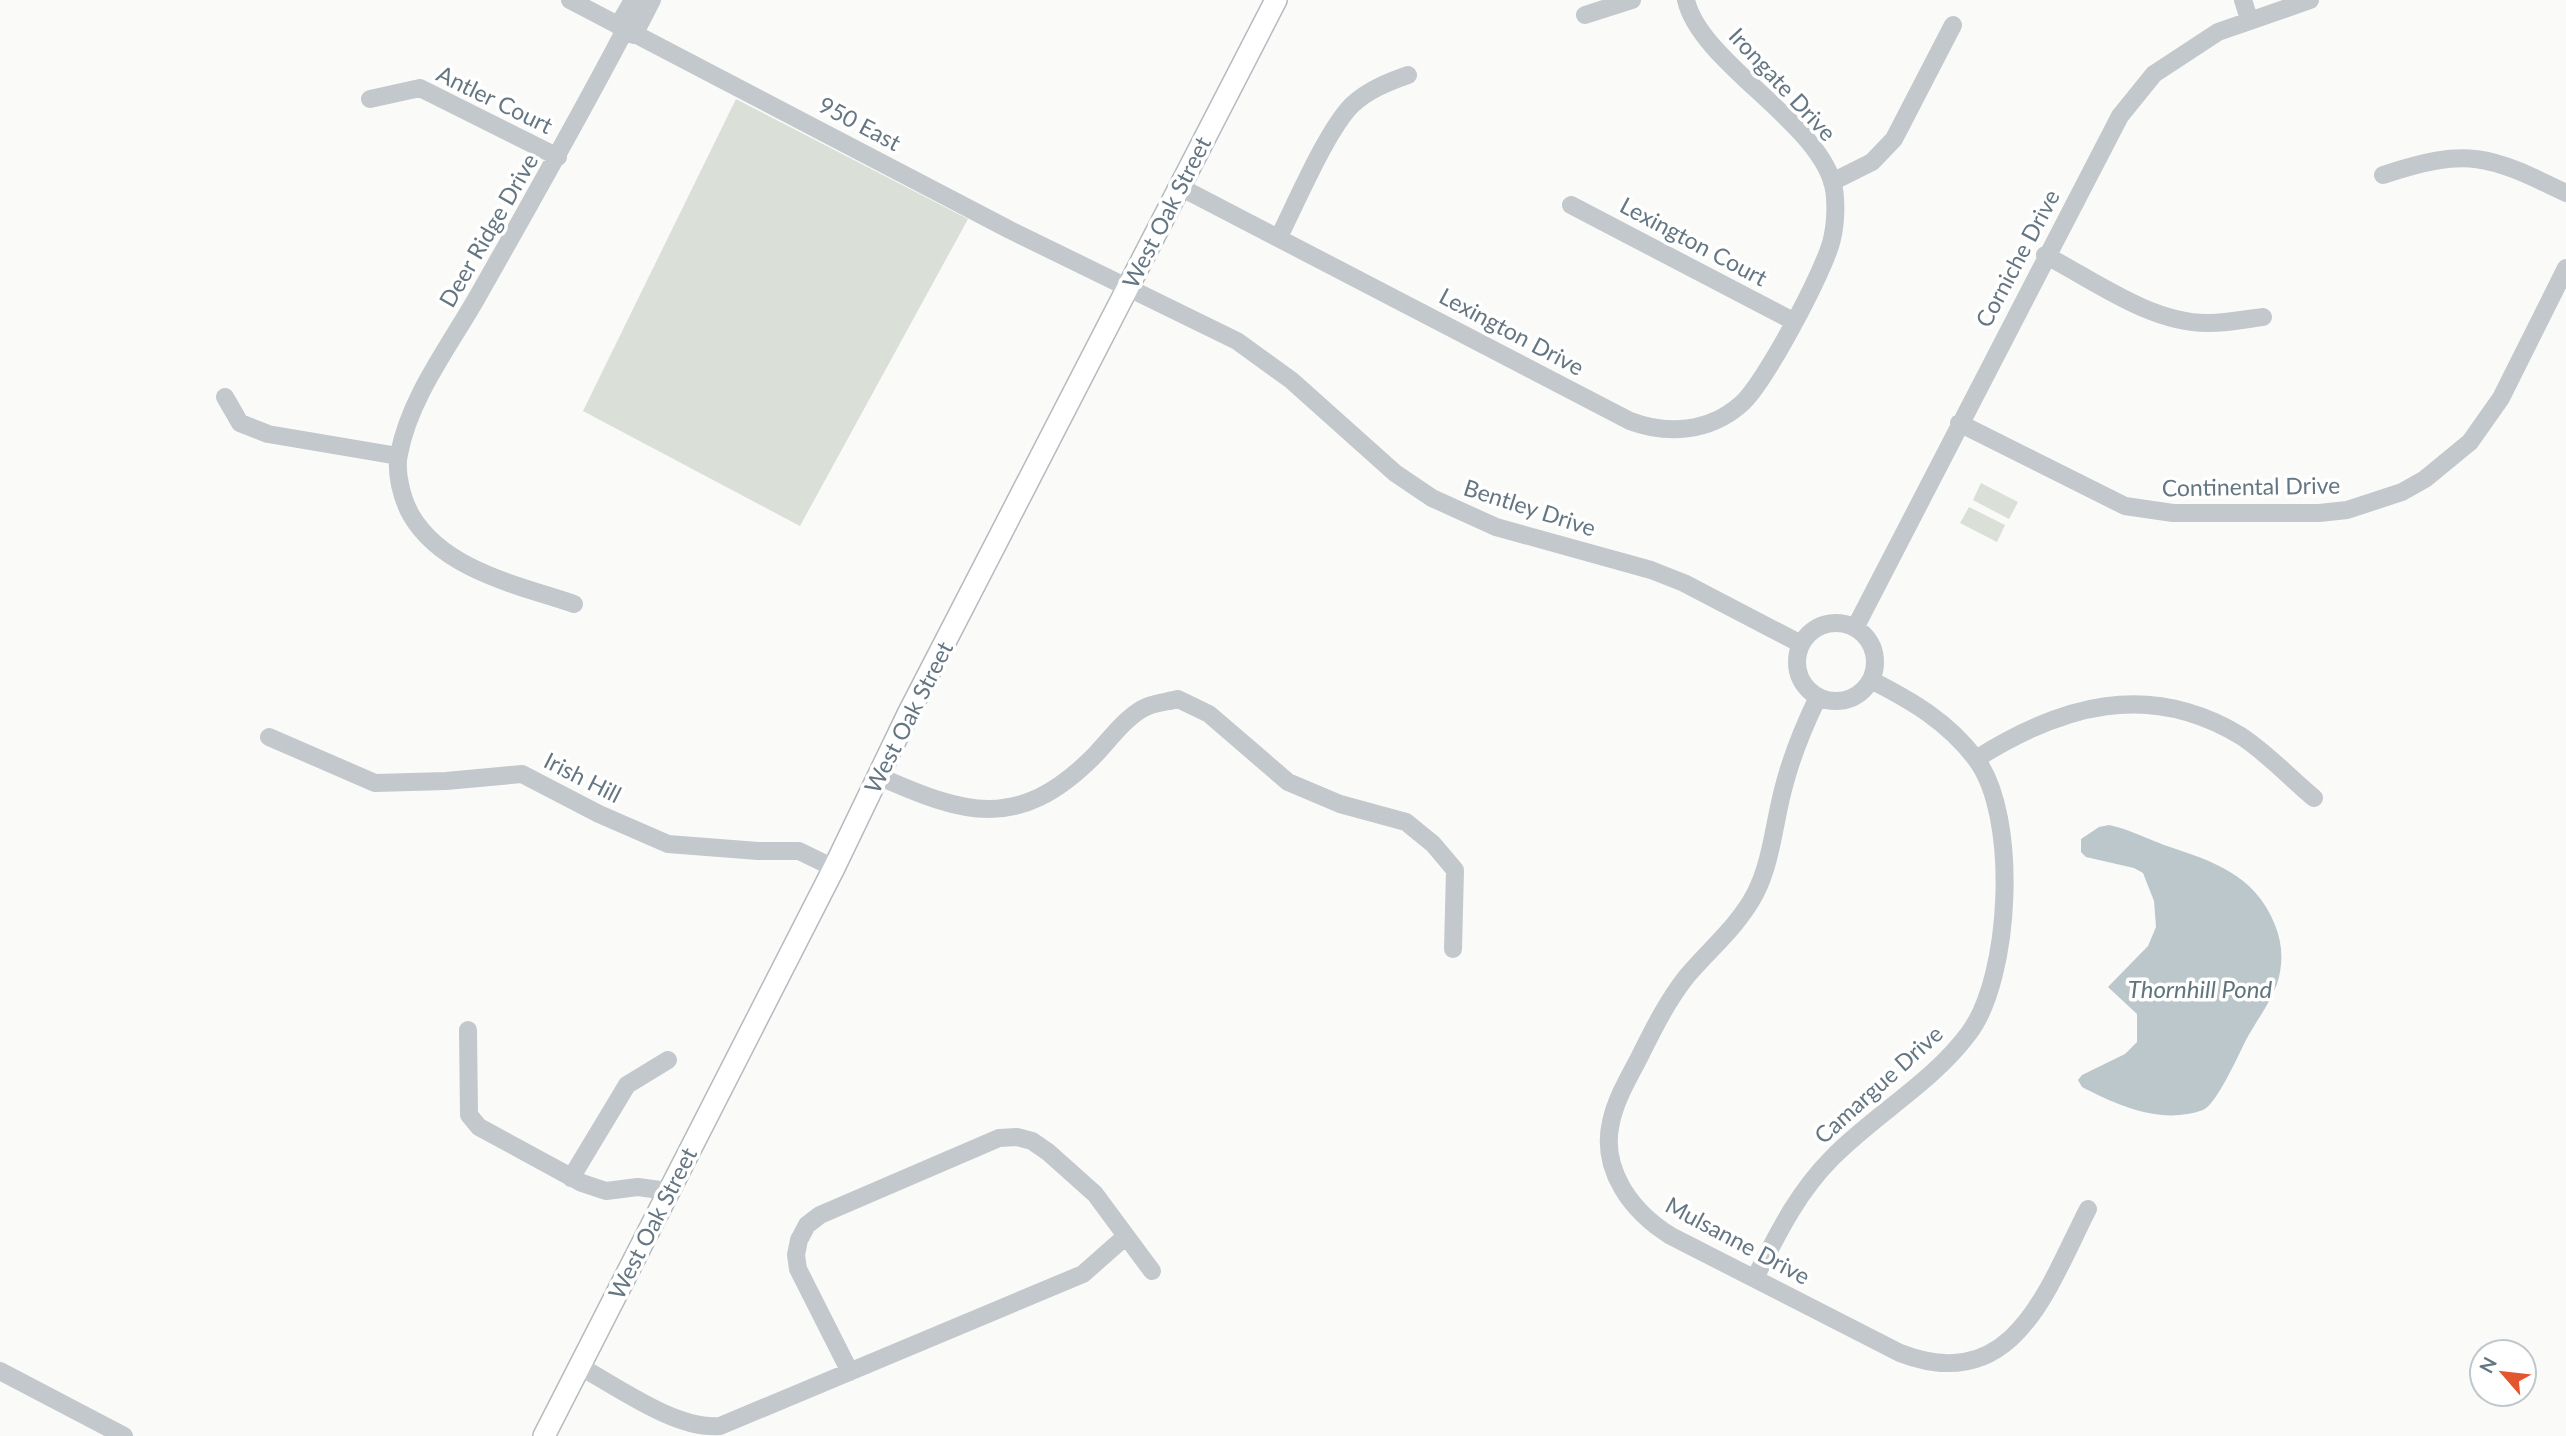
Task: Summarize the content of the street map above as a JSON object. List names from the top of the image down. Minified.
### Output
{"streets":{"main road":["West Oak Street"],"street":["Irongate Drive","Antler Court","950 East","Deer Ridge Drive","Lexington Court","Corniche Drive","Lexington Drive","Continental Drive","Bentley Drive","Irish Hill","Camargue Drive","Mulsanne Drive"]},"crossings":[["Irongate Drive","Lexington Court"],["Irongate Drive","Lexington Drive"],["Antler Court","Deer Ridge Drive"],["950 East","West Oak Street"],["950 East","Deer Ridge Drive"],["950 East","Bentley Drive"],["West Oak Street","Lexington Drive"],["West Oak Street","Bentley Drive"],["West Oak Street","Irish Hill"],["Lexington Court","Lexington Drive"],["Corniche Drive","Continental Drive"],["Corniche Drive","Bentley Drive"],["Corniche Drive","Camargue Drive"],["Corniche Drive","Mulsanne Drive"],["Bentley Drive","Camargue Drive"],["Bentley Drive","Mulsanne Drive"],["Camargue Drive","Mulsanne Drive"]],"water":["Thornhill Pond"],"north":"top left"}
